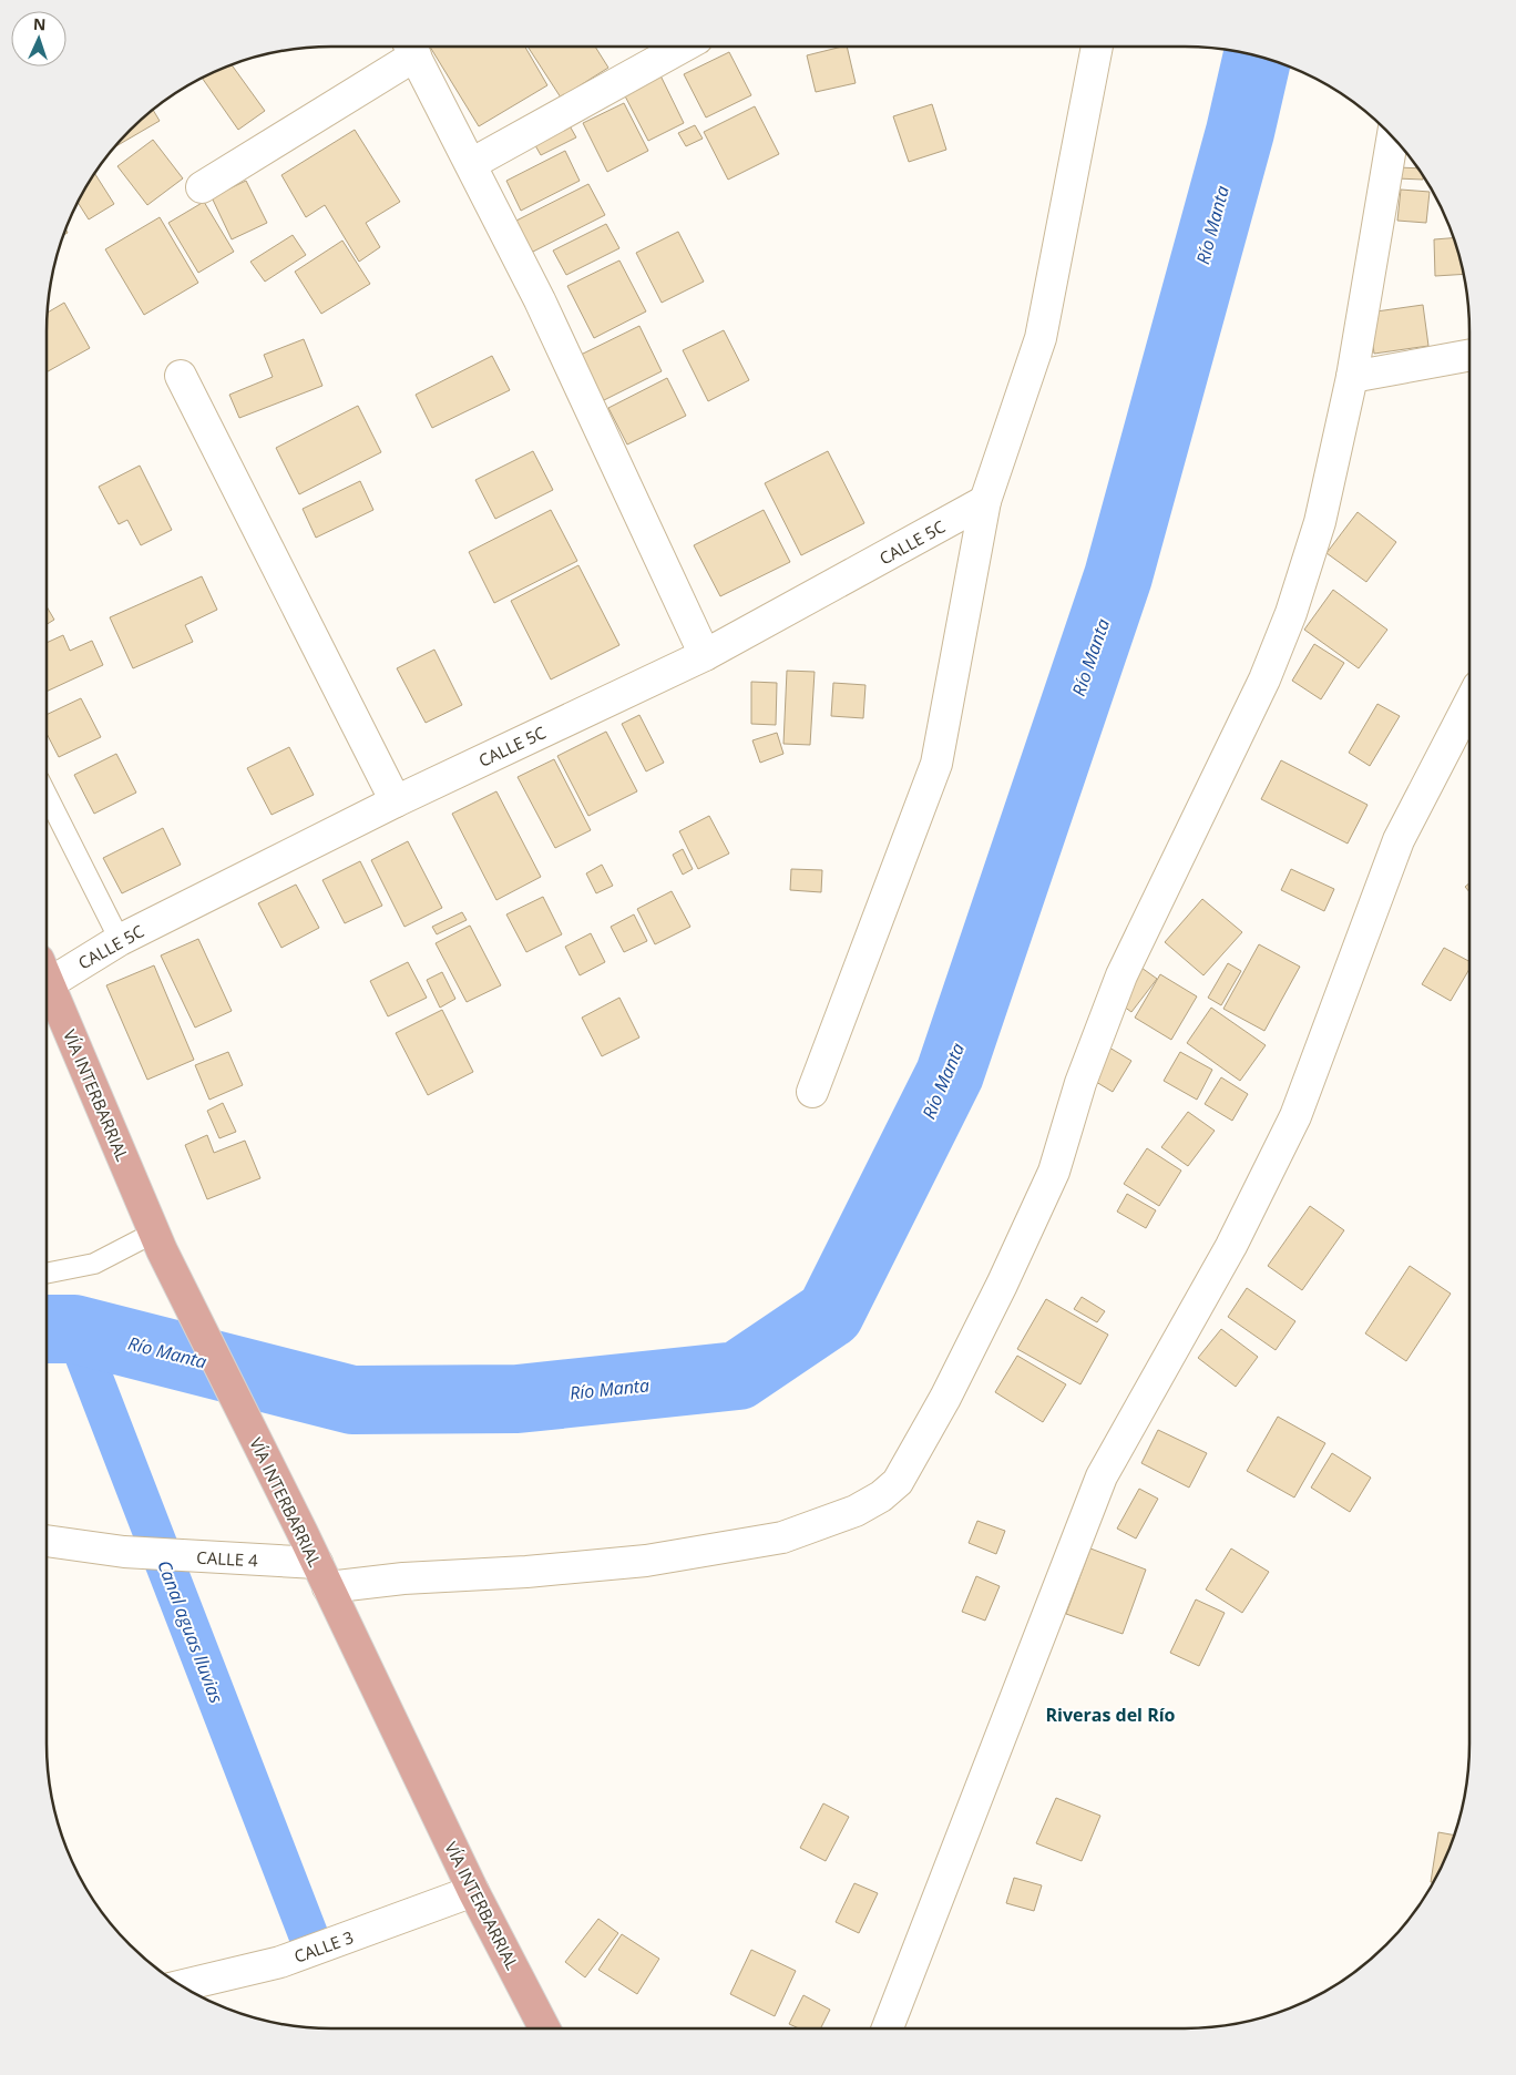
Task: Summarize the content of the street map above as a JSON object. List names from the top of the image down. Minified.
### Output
{"streets":{"main road":["VÍA INTERBARRIAL"],"street":["CALLE 5C","CALLE 4","CALLE 3"]},"crossings":[["VÍA INTERBARRIAL","CALLE 4"],["VÍA INTERBARRIAL","CALLE 3"]],"districts":["Riveras del Río"],"water":["Río Manta","Canal aguas lluvias"],"north":"top"}
